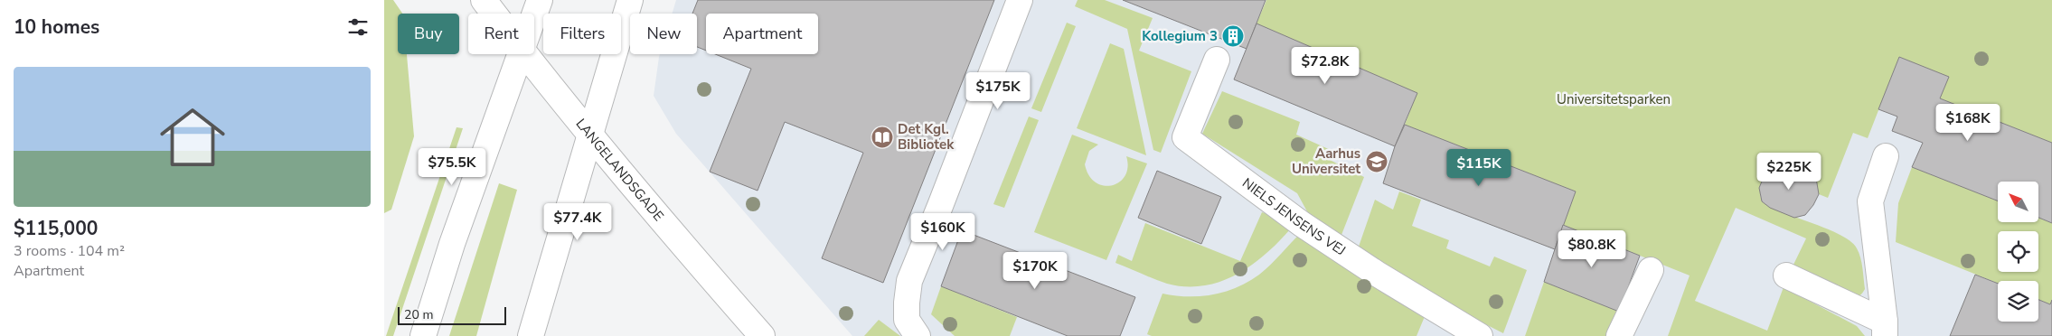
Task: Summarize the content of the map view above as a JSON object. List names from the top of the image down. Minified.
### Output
{"streets":{"street":["LANGELANDSGADE","NIELS JENSENS VEJ"]},"parks":["Universitetsparken"],"places":{"building":["Kollegium 3"],"library":["Det Kgl. Bibliotek"],"school or university":["Aarhus Universitet"]},"scale_bar":"20 m","north":"top left","page":{"heading":"10 homes","chip":["Buy","Rent","Filters","New","Apartment"],"price":["$72.8K","$175K","$168K","$75.5K","$115K","$225K","$77.4K","$160K","$80.8K","$170K"],"list":[{"name":"$115,000","note":"3 rooms · 104 m² · Apartment"}],"scale":"20 m"}}
